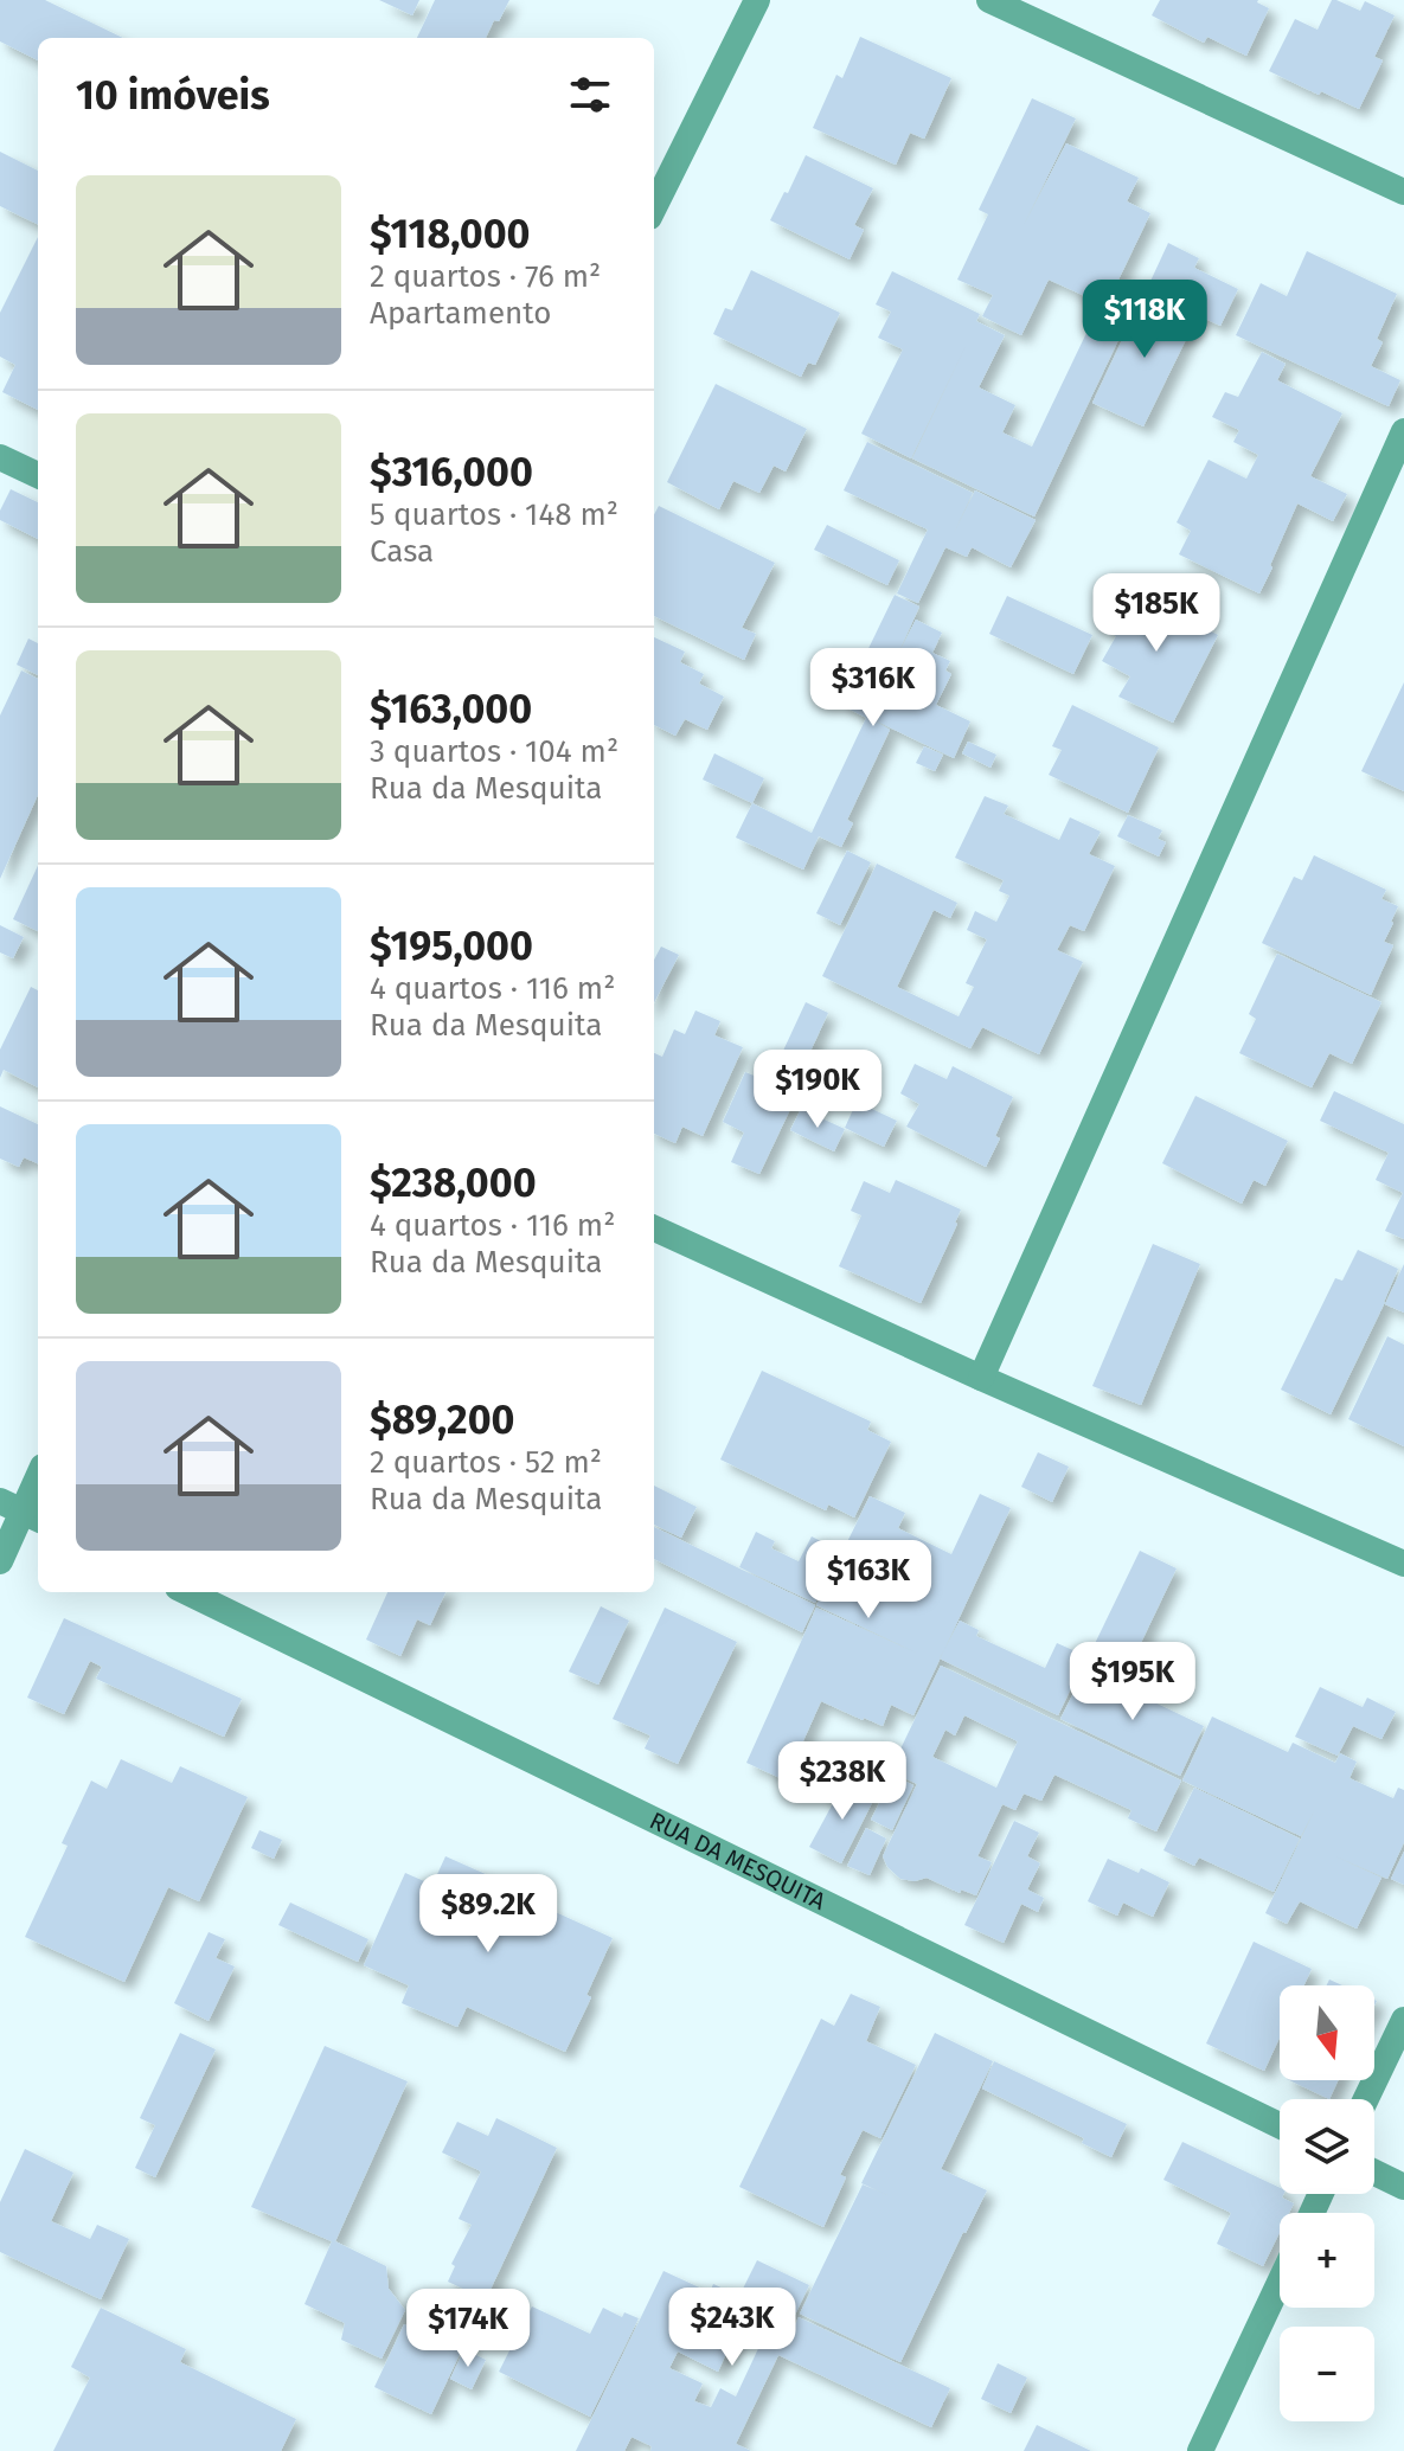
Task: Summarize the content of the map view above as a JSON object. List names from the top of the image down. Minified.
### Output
{"streets":{"street":["RUA DA MESQUITA"]},"north":"bottom","page":{"heading":"10 imóveis","list":[{"name":"$118,000","note":"2 quartos · 76 m² · Apartamento"},{"name":"$316,000","note":"5 quartos · 148 m² · Casa"},{"name":"$163,000","note":"3 quartos · 104 m² · Rua da Mesquita"},{"name":"$195,000","note":"4 quartos · 116 m² · Rua da Mesquita"},{"name":"$238,000","note":"4 quartos · 116 m² · Rua da Mesquita"},{"name":"$89,200","note":"2 quartos · 52 m² · Rua da Mesquita"}],"price":["$118K","$185K","$316K","$190K","$163K","$195K","$238K","$89.2K","$243K","$174K"],"map_buttons":["+","−"]}}
